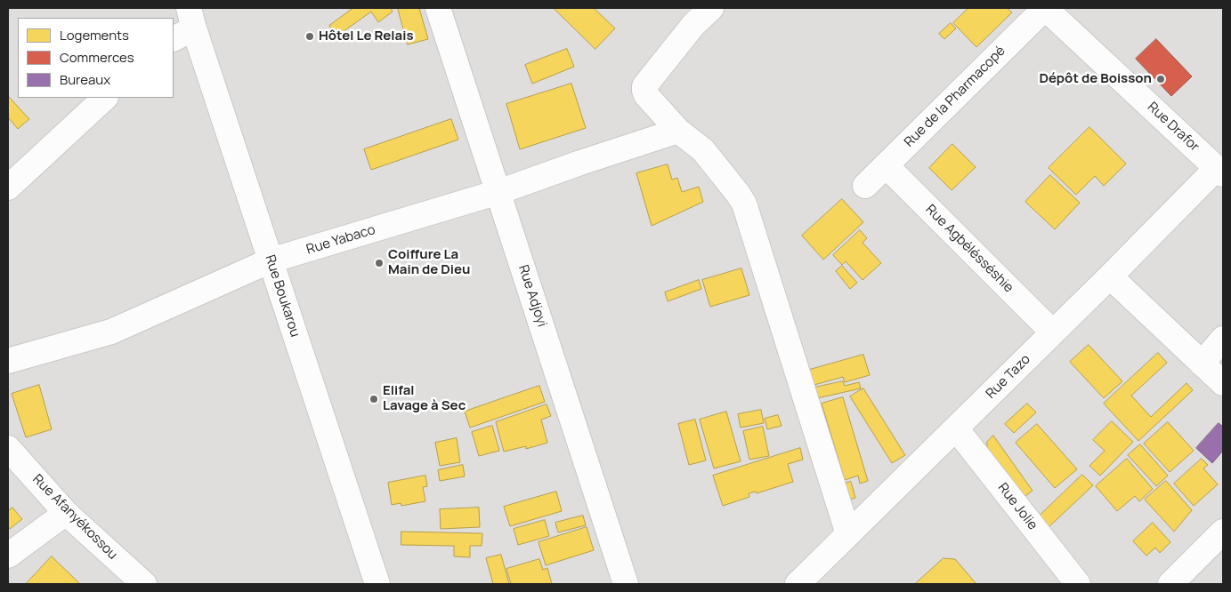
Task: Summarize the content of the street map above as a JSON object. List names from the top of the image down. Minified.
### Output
{"streets":{"street":["Rue de la Pharmacopé","Rue Drafor","Rue Yabaco","Rue Agbélésséshie","Rue Boukarou","Rue Adjoyi","Rue Tazo","Rue Jolie","Rue Afanyékossou"]},"crossings":[["Rue de la Pharmacopé","Rue Drafor"],["Rue de la Pharmacopé","Rue Agbélésséshie"],["Rue Drafor","Rue Tazo"],["Rue Yabaco","Rue Boukarou"],["Rue Yabaco","Rue Adjoyi"],["Rue Agbélésséshie","Rue Tazo"],["Rue Tazo","Rue Jolie"]],"places":["Hôtel Le Relais","Dépôt de Boisson","Coiffure La Main de Dieu","Elifal Lavage à Sec"],"legend":["Logements","Commerces","Bureaux"]}
